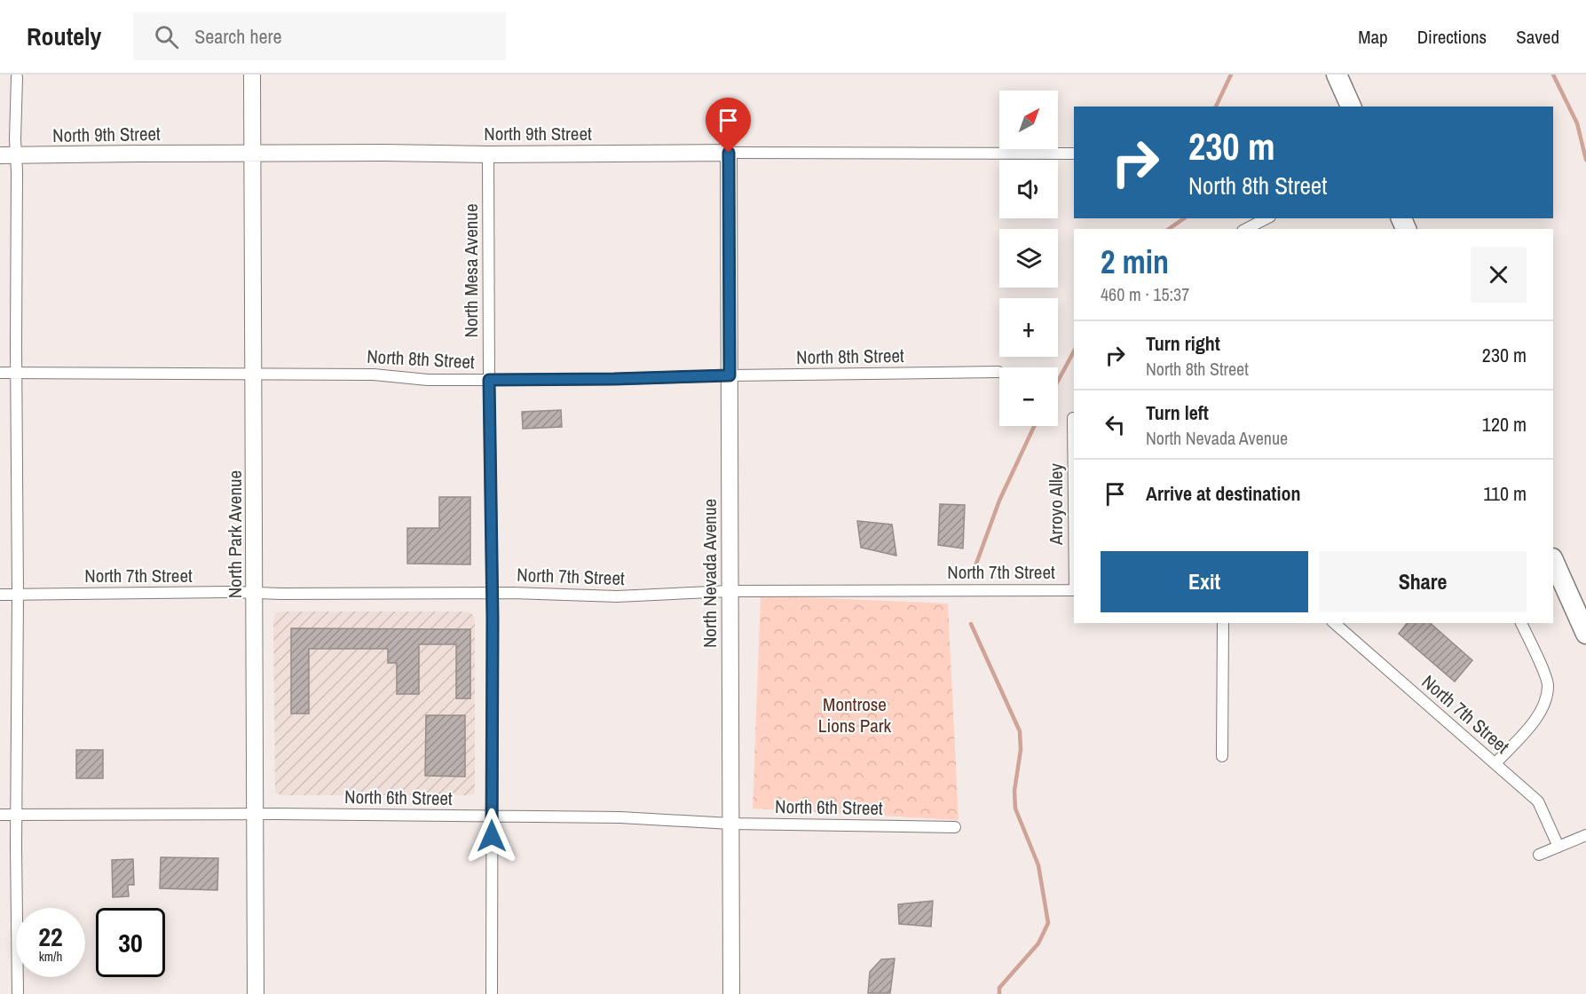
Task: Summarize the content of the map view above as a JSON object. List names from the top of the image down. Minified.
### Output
{"streets":{"street":["North 9th Street","North Mesa Avenue","North 8th Street","Arroyo Alley","North Park Avenue","North 7th Street","North Nevada Avenue","North 6th Street"]},"crossings":[["North 9th Street","North Mesa Avenue"],["North 9th Street","North Park Avenue"],["North 9th Street","North Nevada Avenue"],["North Mesa Avenue","North 8th Street"],["North Mesa Avenue","North 7th Street"],["North Mesa Avenue","North 6th Street"],["North 8th Street","North Park Avenue"],["North 8th Street","North Nevada Avenue"],["North Park Avenue","North 7th Street"],["North Park Avenue","North 6th Street"],["North 7th Street","North Nevada Avenue"],["North Nevada Avenue","North 6th Street"]],"parks":["Montrose Lions Park"],"north":"top right","page":{"header":"Routely","search":"Search here","nav":["Map","Directions","Saved"],"map_buttons":["+","−"],"turn":["230 m","North 8th Street"],"heading":["2 min","460 m · 15:37"],"list":[{"name":"Turn right","note":"North 8th Street","value":"230 m"},{"name":"Turn left","note":"North Nevada Avenue","value":"120 m"},{"name":"Arrive at destination","value":"110 m"}],"buttons":["Exit","Share"],"speed":"22 km/h","limit":"30"}}
